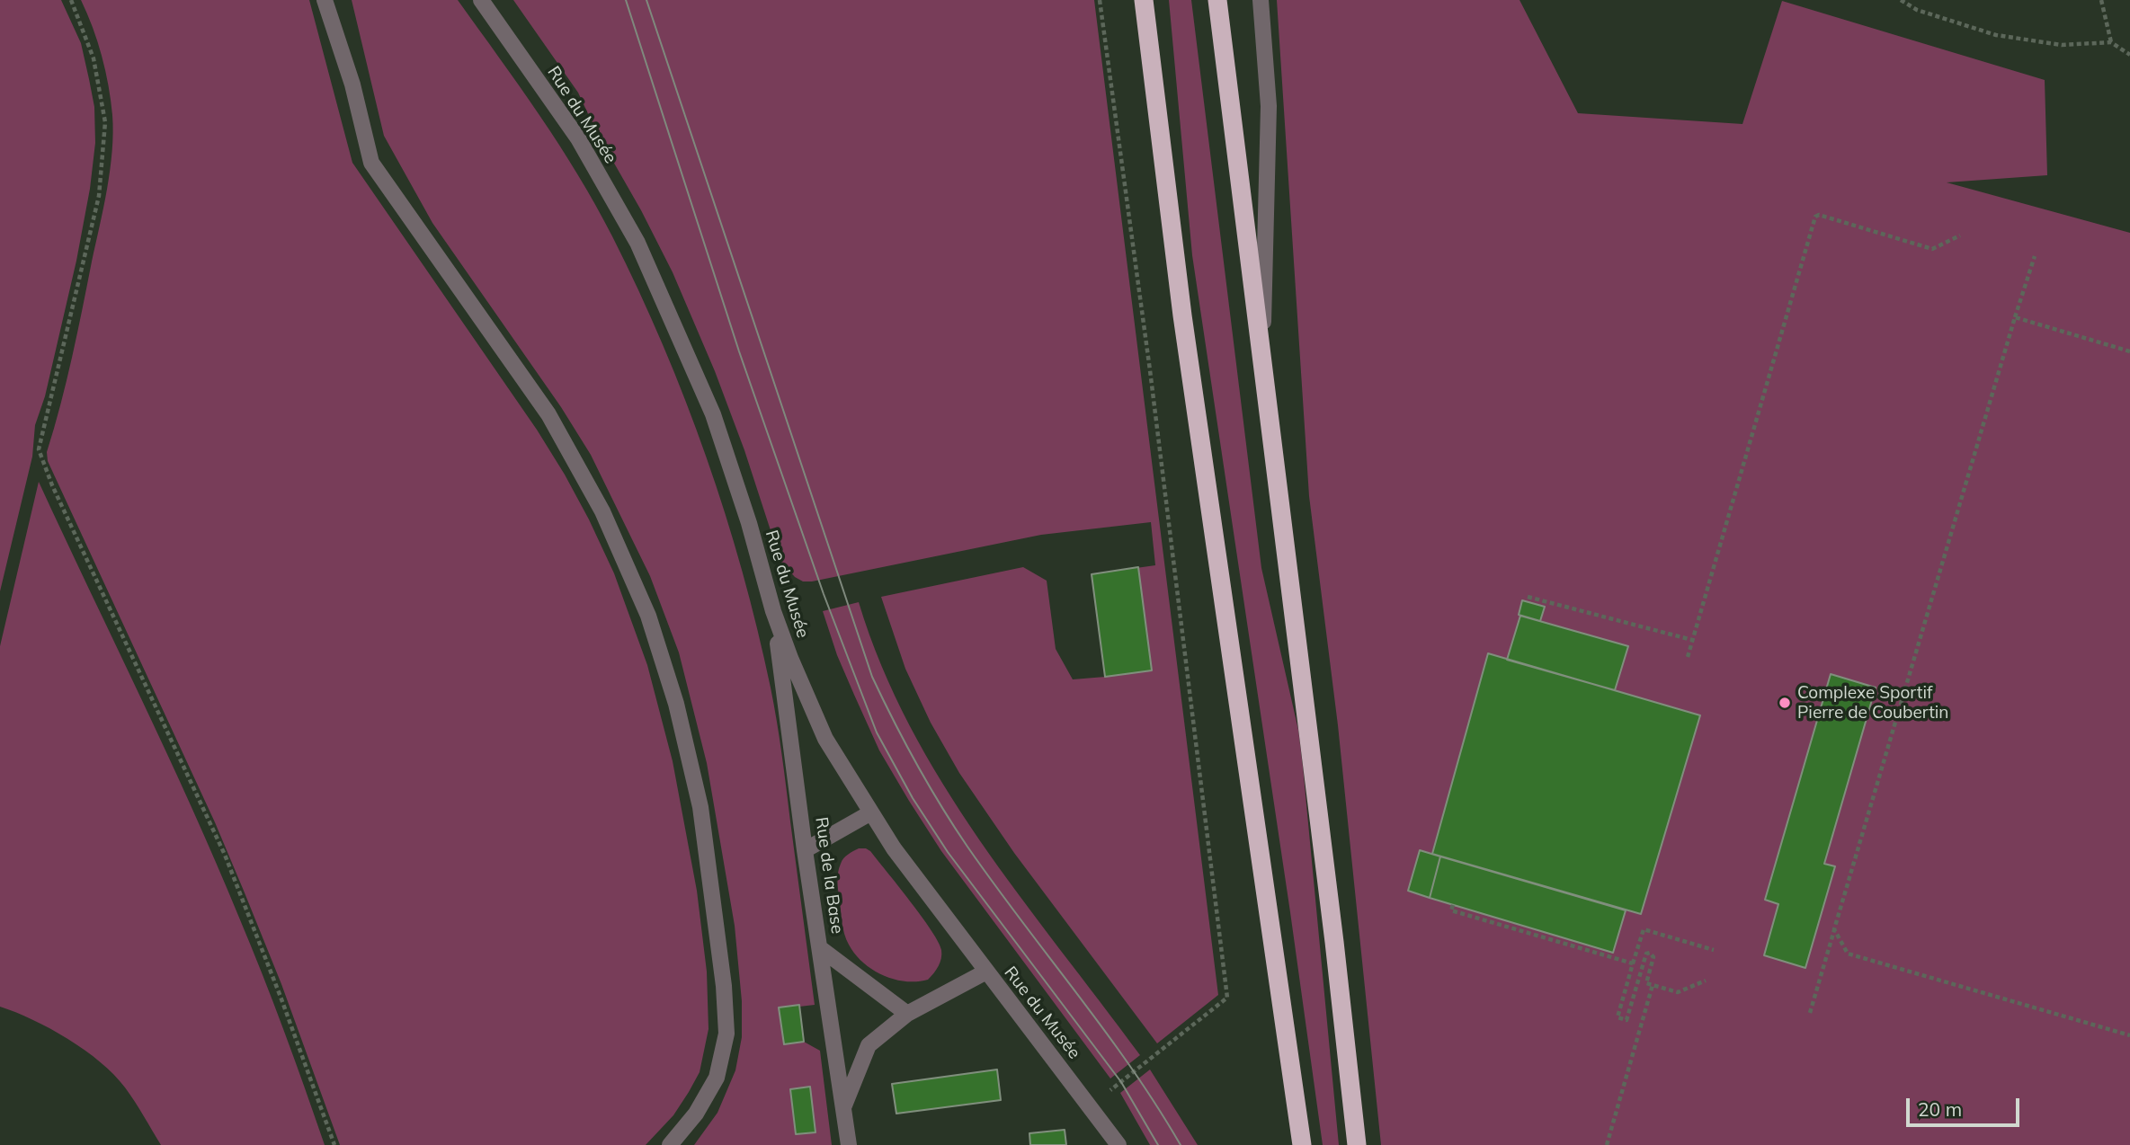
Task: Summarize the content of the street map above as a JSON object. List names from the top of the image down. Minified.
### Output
{"streets":{"street":["Rue du Musée","Rue de la Base"]},"crossings":[["Rue du Musée","Rue de la Base"]],"places":["Complexe Sportif Pierre de Coubertin"],"scale_bar":"20 m"}
